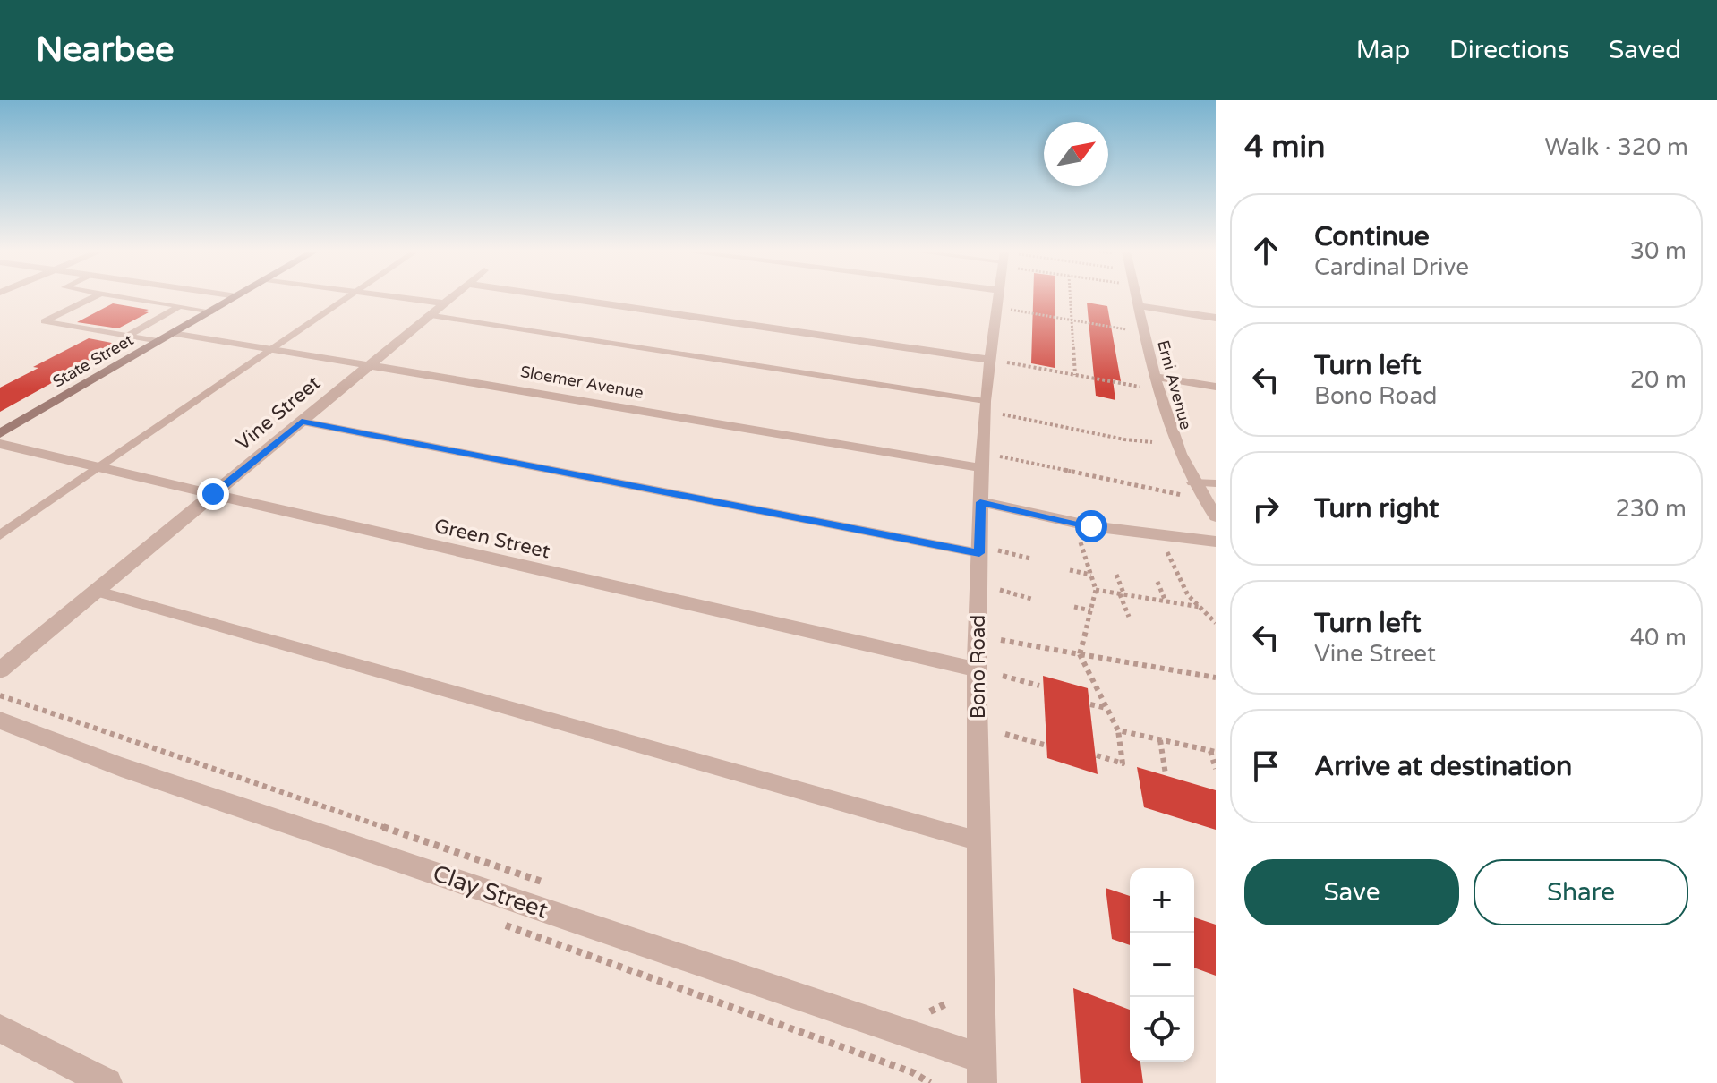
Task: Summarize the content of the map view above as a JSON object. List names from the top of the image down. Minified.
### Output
{"streets":{"main road":["State Street"],"street":["Sloemer Avenue","Erni Avenue","Vine Street","Green Street","Bono Road","Clay Street"]},"crossings":[["State Street","Sloemer Avenue"],["Sloemer Avenue","Vine Street"],["Sloemer Avenue","Bono Road"],["Vine Street","Green Street"],["Green Street","Bono Road"],["Bono Road","Clay Street"]],"north":"top right","page":{"header":"Nearbee","nav":["Map","Directions","Saved"],"heading":["4 min","Walk · 320 m"],"list":[["Continue","Cardinal Drive","30 m"],["Turn left","Bono Road","20 m"],["Turn right","230 m"],["Turn left","Vine Street","40 m"],"Arrive at destination"],"buttons":["Save","Share"],"map_buttons":["+","−"]}}
